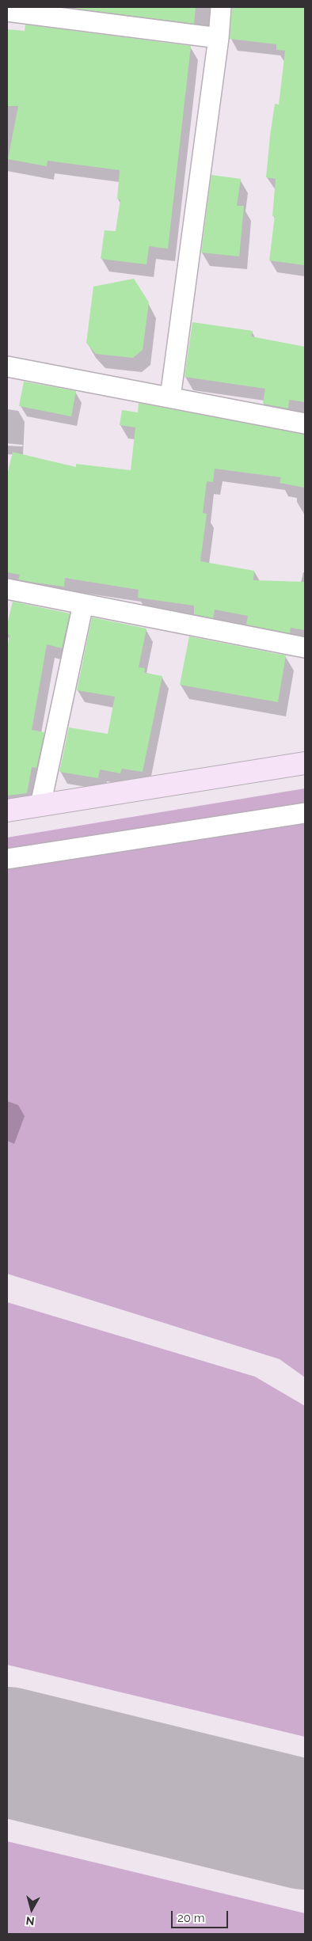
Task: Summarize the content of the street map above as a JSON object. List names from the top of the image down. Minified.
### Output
{"scale_bar":"20 m","north":"bottom"}
